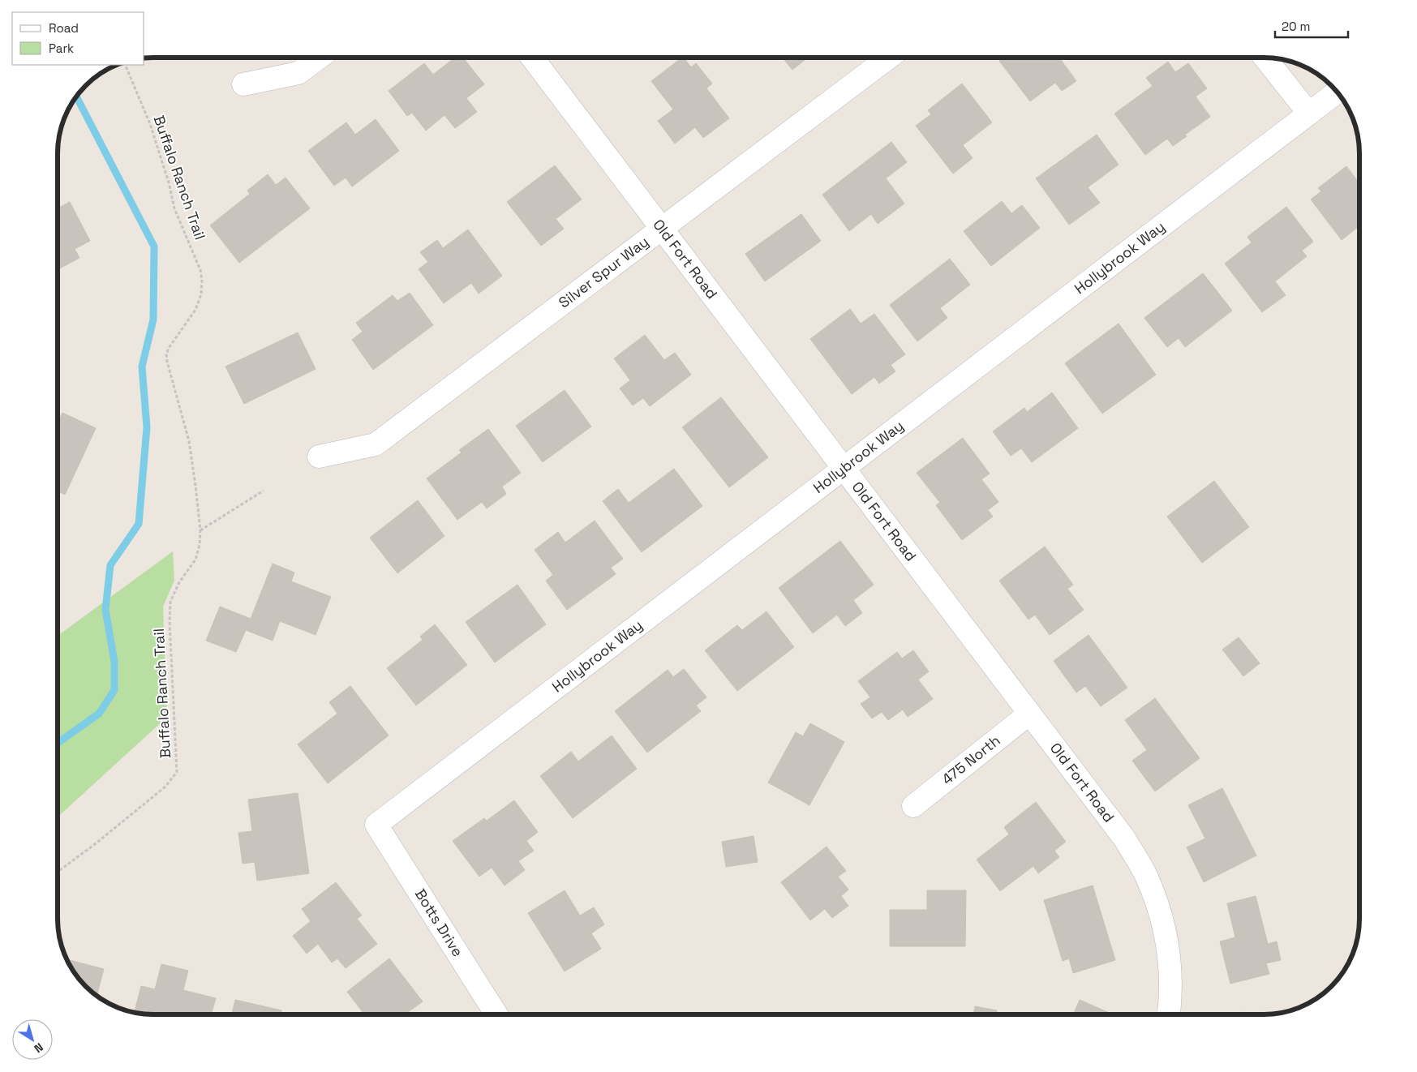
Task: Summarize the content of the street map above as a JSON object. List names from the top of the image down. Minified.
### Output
{"streets":{"street":["Hollybrook Way","Old Fort Road","Silver Spur Way","475 North","Botts Drive"],"path":["Buffalo Ranch Trail"]},"crossings":[["Hollybrook Way","Old Fort Road"],["Hollybrook Way","Botts Drive"],["Old Fort Road","Silver Spur Way"],["Old Fort Road","475 North"]],"legend":["Road","Park"],"scale_bar":"20 m","north":"bottom right"}
